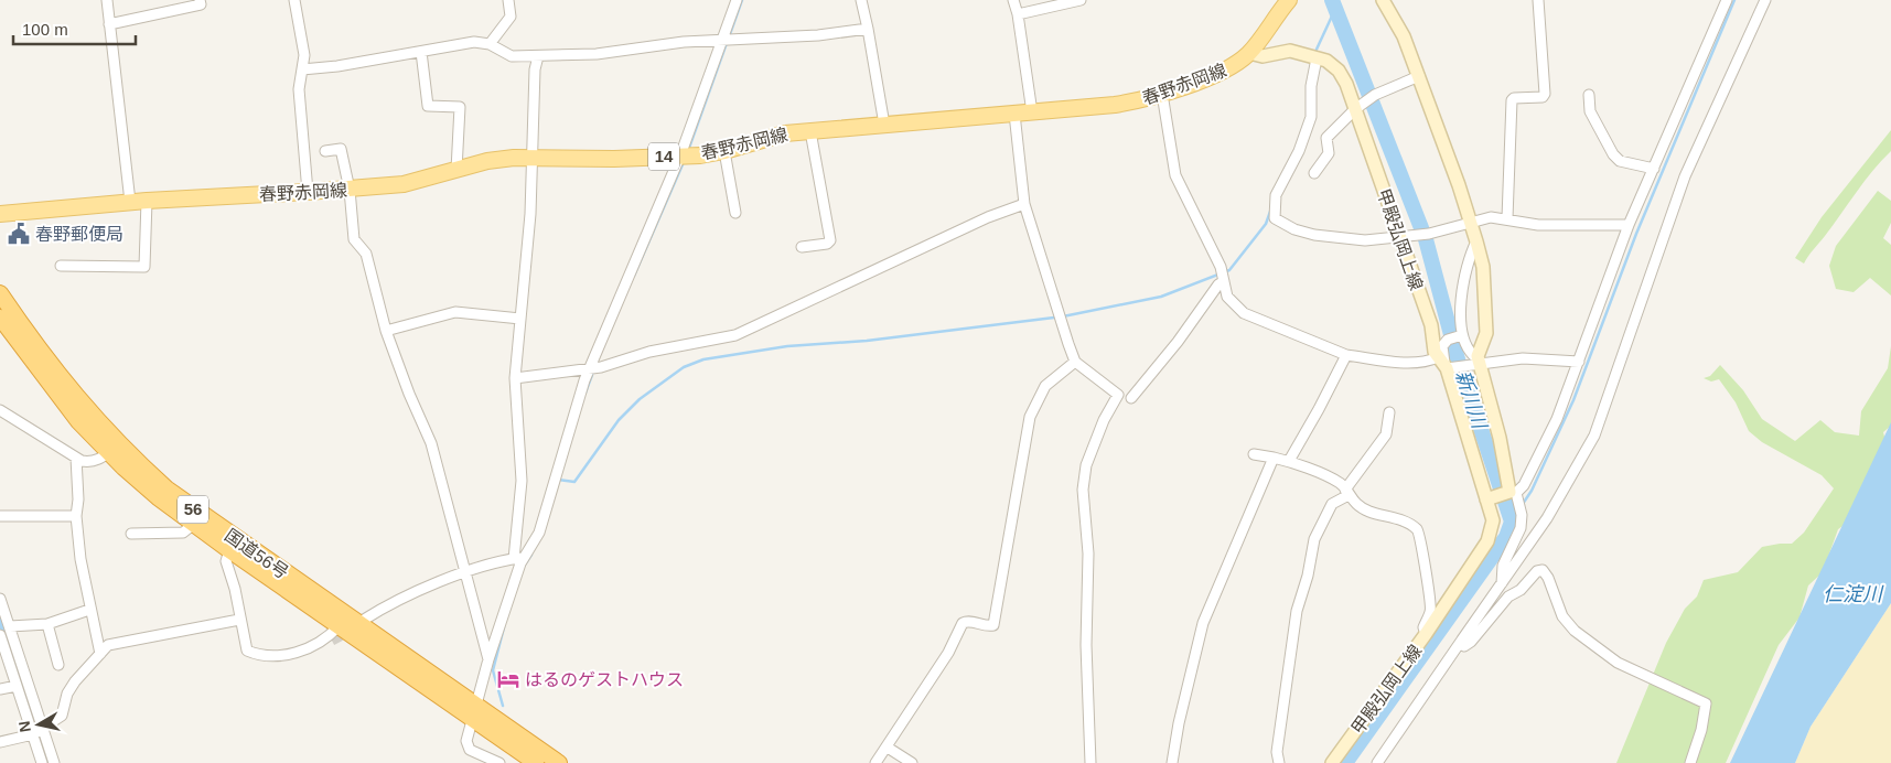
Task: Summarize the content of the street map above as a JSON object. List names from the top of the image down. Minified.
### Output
{"streets":{"highway":["56","国道56号"],"main road":["春野赤岡線","14","甲殿弘岡上線"]},"crossings":[["春野赤岡線","甲殿弘岡上線"]],"water":["新川川","仁淀川"],"places":{"public building":["春野郵便局"],"hotel":["はるのゲストハウス"]},"scale_bar":"100 m","north":"left"}
